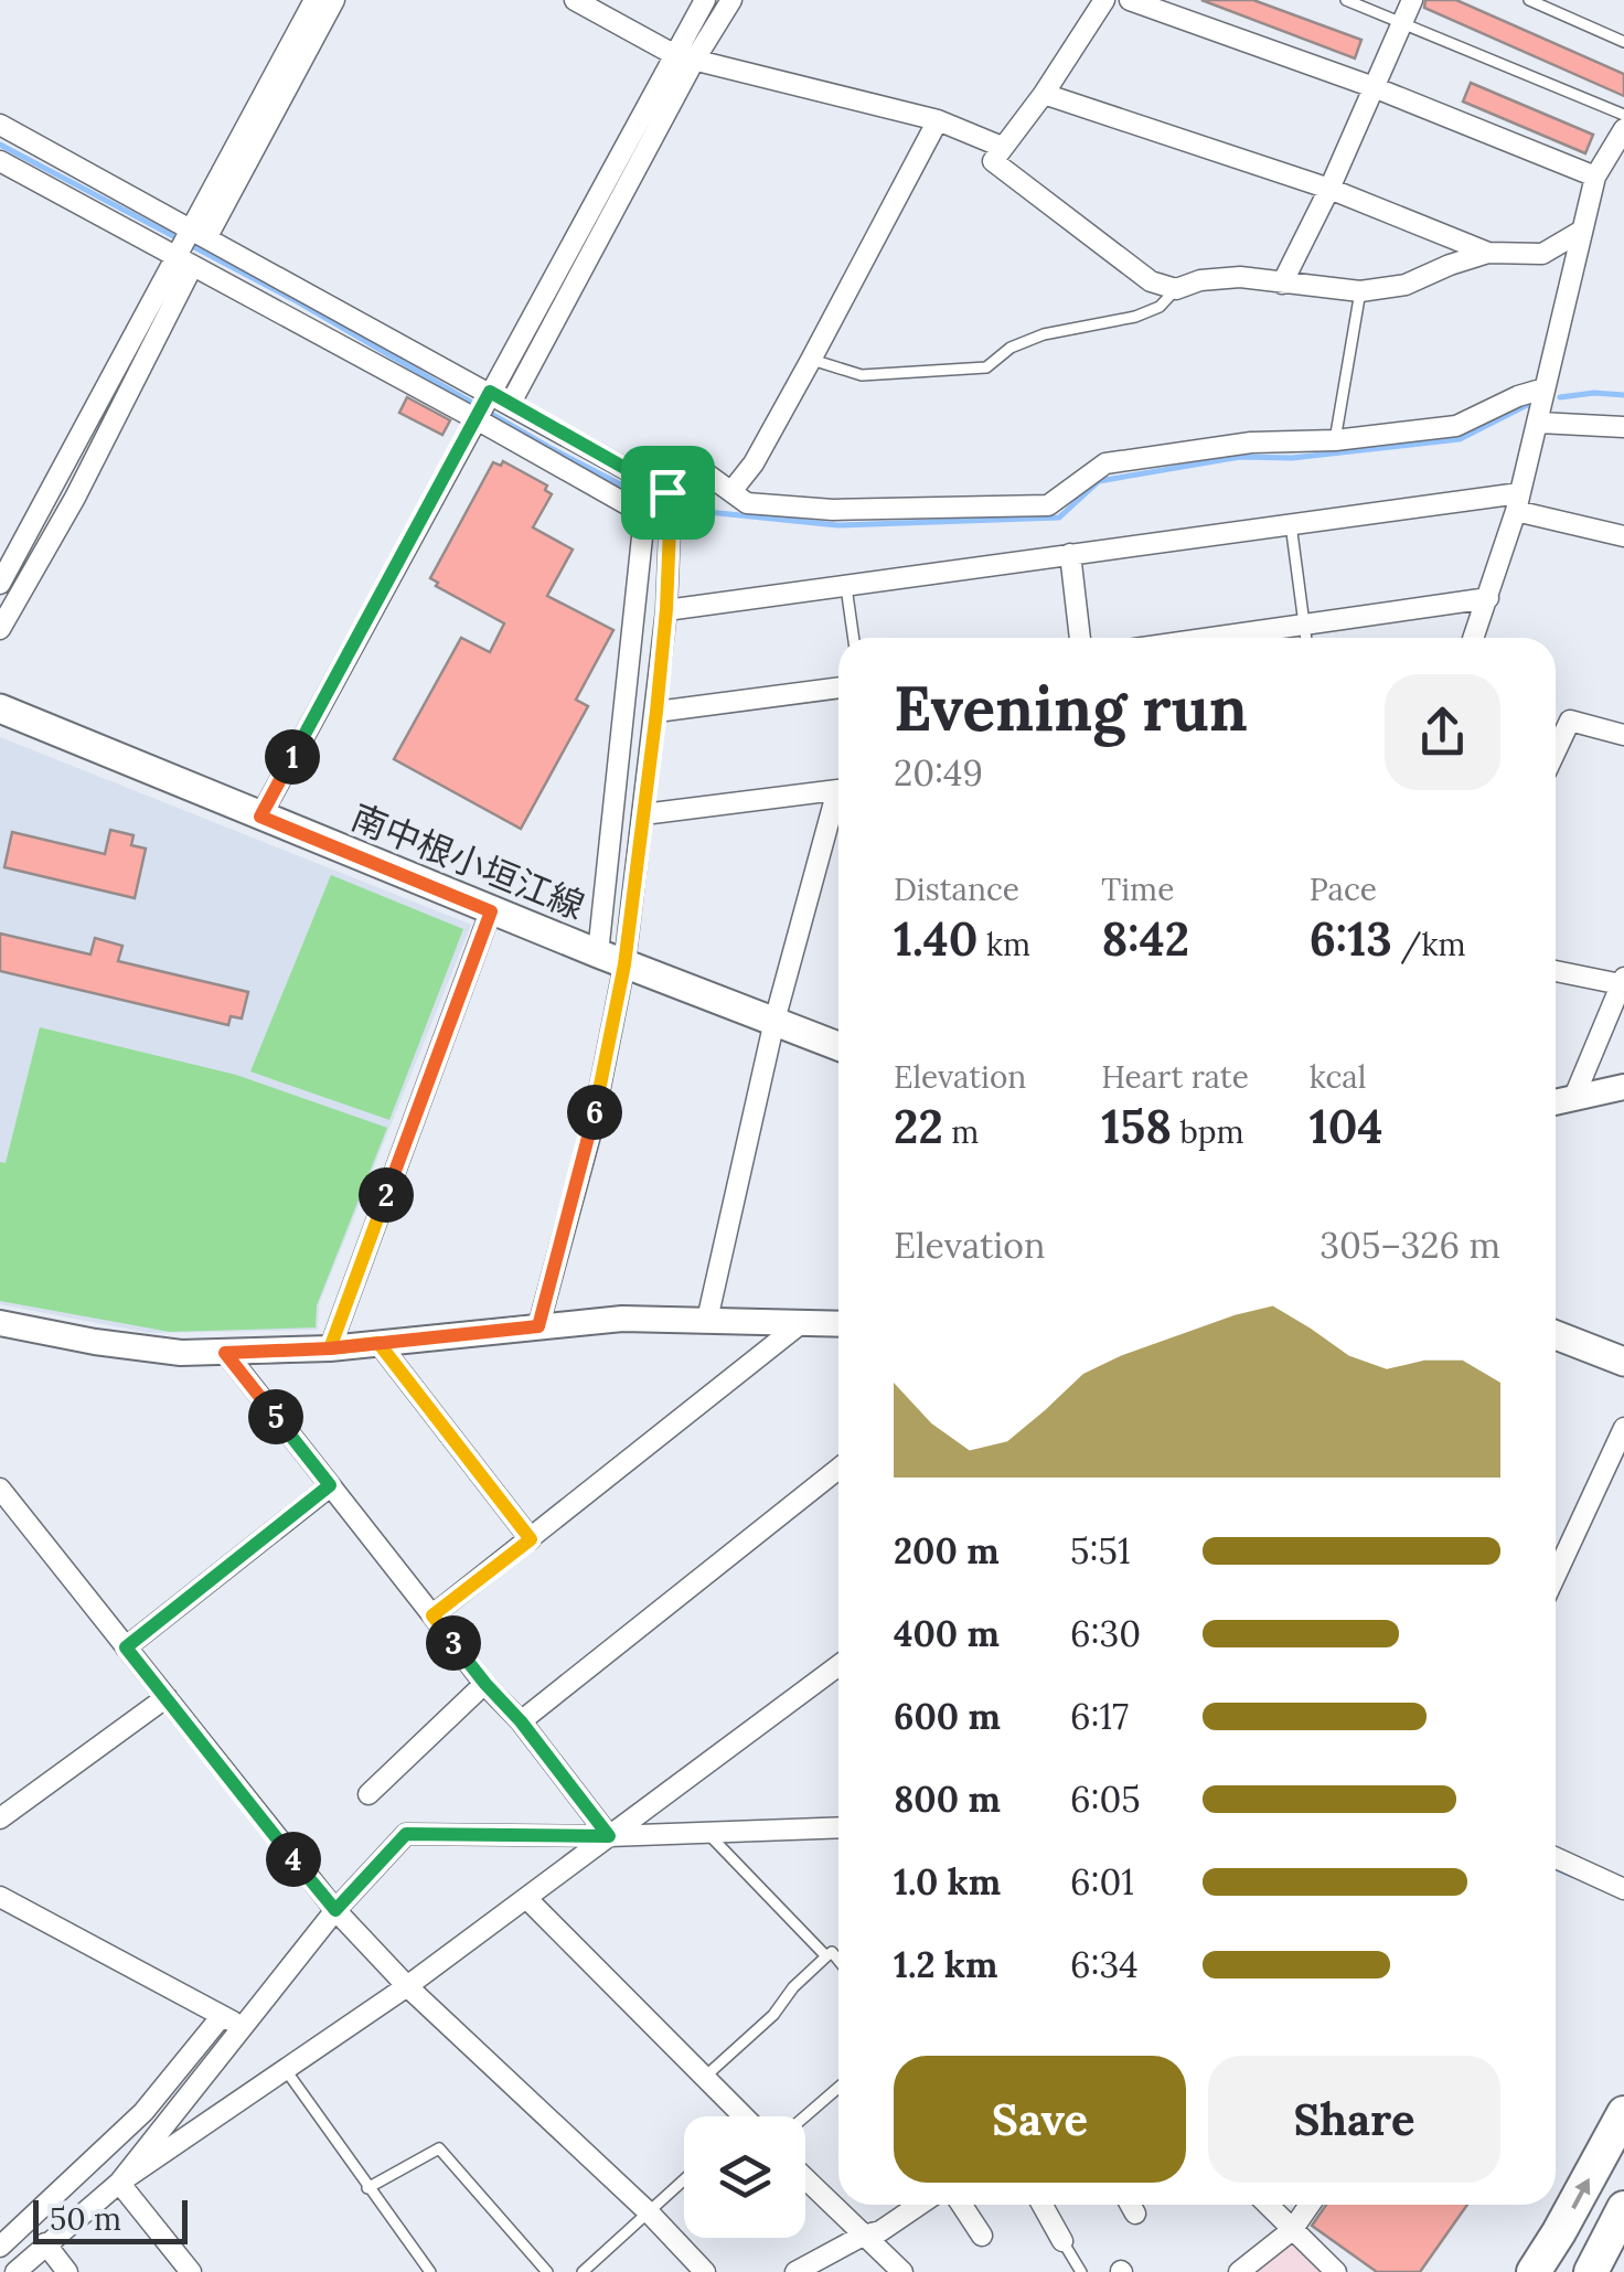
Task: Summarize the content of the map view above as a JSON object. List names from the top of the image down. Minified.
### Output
{"streets":{"main road":["南中根小垣江線"]},"scale_bar":"50 m","page":{"heading":["Evening run","20:49"],"pins":["1","6","2","5","3","4"],"stats":[["Distance","1.40 km"],["Time","8:42"],["Pace","6:13 /km"],["Elevation","22 m"],["Heart rate","158 bpm"],["kcal","104"]],"chart":["Elevation","305–326 m"],"list":[{"name":"200 m","note":"5:51"},{"name":"400 m","note":"6:30"},{"name":"600 m","note":"6:17"},{"name":"800 m","note":"6:05"},{"name":"1.0 km","note":"6:01"},{"name":"1.2 km","note":"6:34"}],"buttons":["Save","Share"],"scale":"50 m"}}
